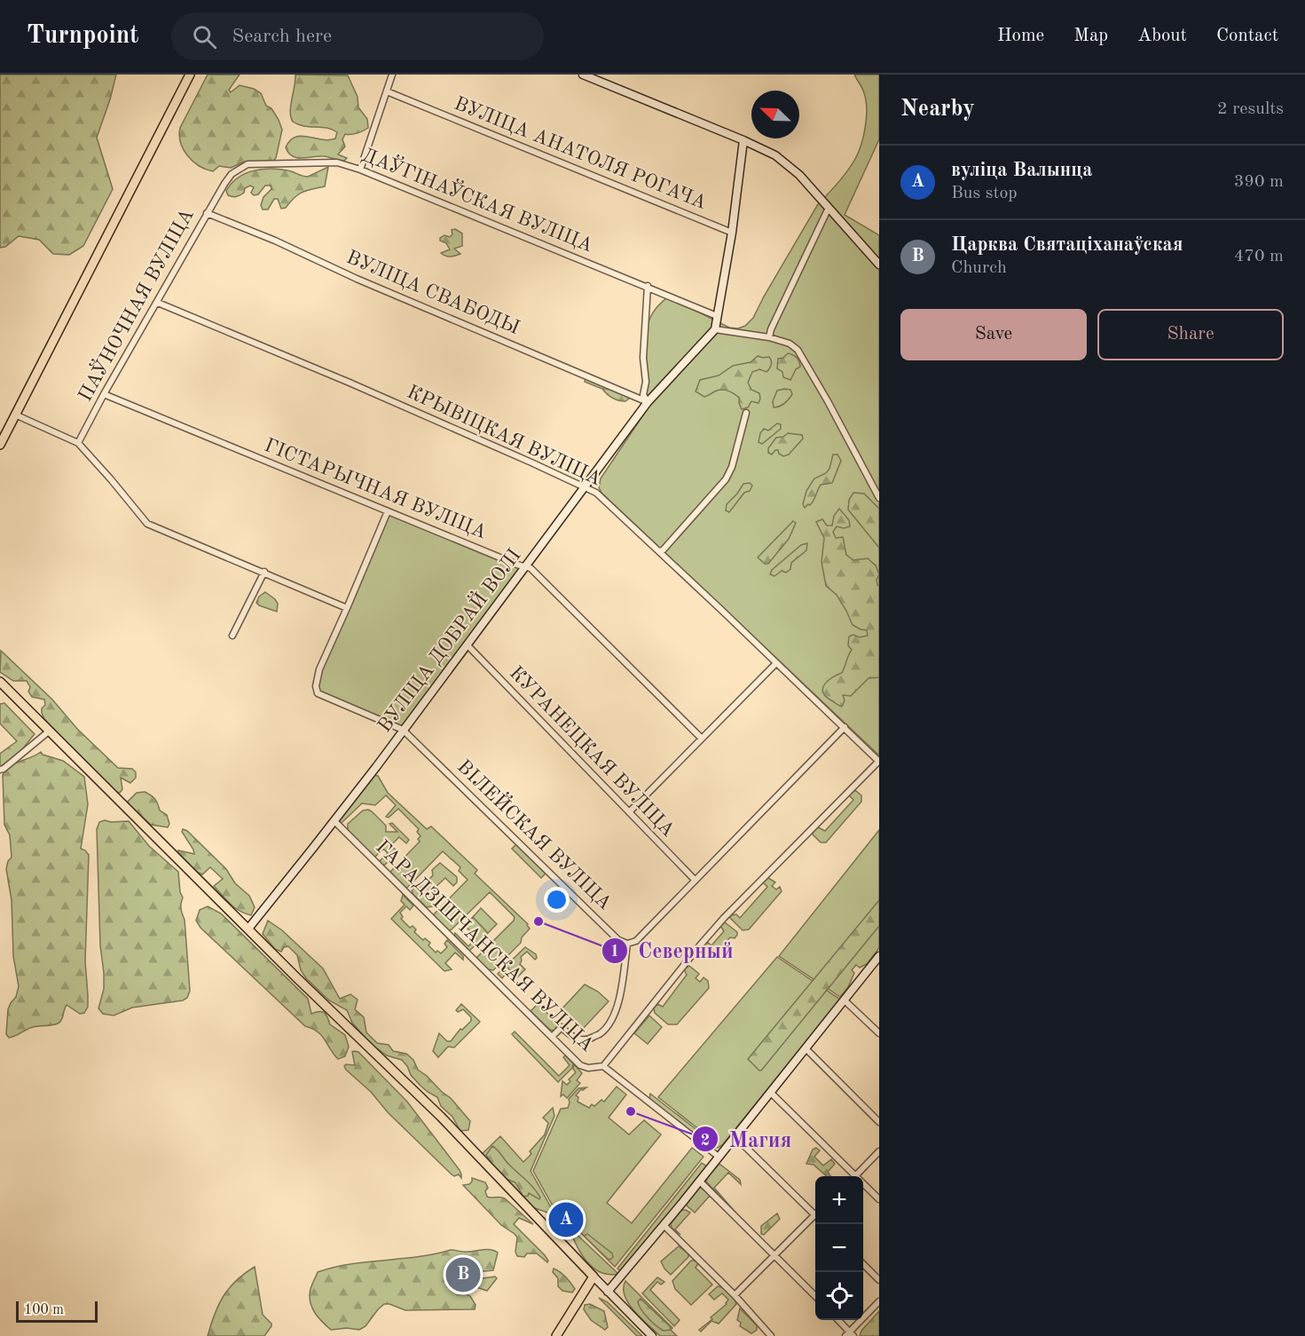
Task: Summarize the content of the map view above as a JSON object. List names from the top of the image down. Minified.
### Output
{"streets":{"street":["ВУЛІЦА АНАТОЛЯ РОГАЧА","ДАЎГІНАЎСКАЯ ВУЛІЦА","ВУЛІЦА СВАБОДЫ","ПАЎНОЧНАЯ ВУЛІЦА","КРЫВІЦКАЯ ВУЛІЦА","ГІСТАРЫЧНАЯ ВУЛІЦА","ВУЛІЦА ДОБРАЙ ВОЛІ","КУРАНЕЦКАЯ ВУЛІЦА","ВІЛЕЙСКАЯ ВУЛІЦА","ГАРАДЗІШЧАНСКАЯ ВУЛІЦА"]},"crossings":[["ДАЎГІНАЎСКАЯ ВУЛІЦА","ПАЎНОЧНАЯ ВУЛІЦА"],["ВУЛІЦА СВАБОДЫ","ПАЎНОЧНАЯ ВУЛІЦА"],["ВУЛІЦА СВАБОДЫ","ВУЛІЦА ДОБРАЙ ВОЛІ"],["ПАЎНОЧНАЯ ВУЛІЦА","КРЫВІЦКАЯ ВУЛІЦА"],["ПАЎНОЧНАЯ ВУЛІЦА","ГІСТАРЫЧНАЯ ВУЛІЦА"],["КРЫВІЦКАЯ ВУЛІЦА","ВУЛІЦА ДОБРАЙ ВОЛІ"],["ГІСТАРЫЧНАЯ ВУЛІЦА","ВУЛІЦА ДОБРАЙ ВОЛІ"],["ВУЛІЦА ДОБРАЙ ВОЛІ","КУРАНЕЦКАЯ ВУЛІЦА"],["ВУЛІЦА ДОБРАЙ ВОЛІ","ВІЛЕЙСКАЯ ВУЛІЦА"],["ВУЛІЦА ДОБРАЙ ВОЛІ","ГАРАДЗІШЧАНСКАЯ ВУЛІЦА"]],"places":["Северный","Магия"],"scale_bar":"100 m","north":"top left","page":{"header":"Turnpoint","search":"Search here","nav":["Home","Map","About","Contact"],"heading":["Nearby","2 results"],"list":[{"mark":"A","name":"вуліца Валынца","note":"Bus stop","value":"390 m"},{"mark":"B","name":"Царква Святаціханаўская","note":"Church","value":"470 m"}],"buttons":["Save","Share"],"map_buttons":["+","−"],"pins":["A","B"],"scale":"100 m"}}
